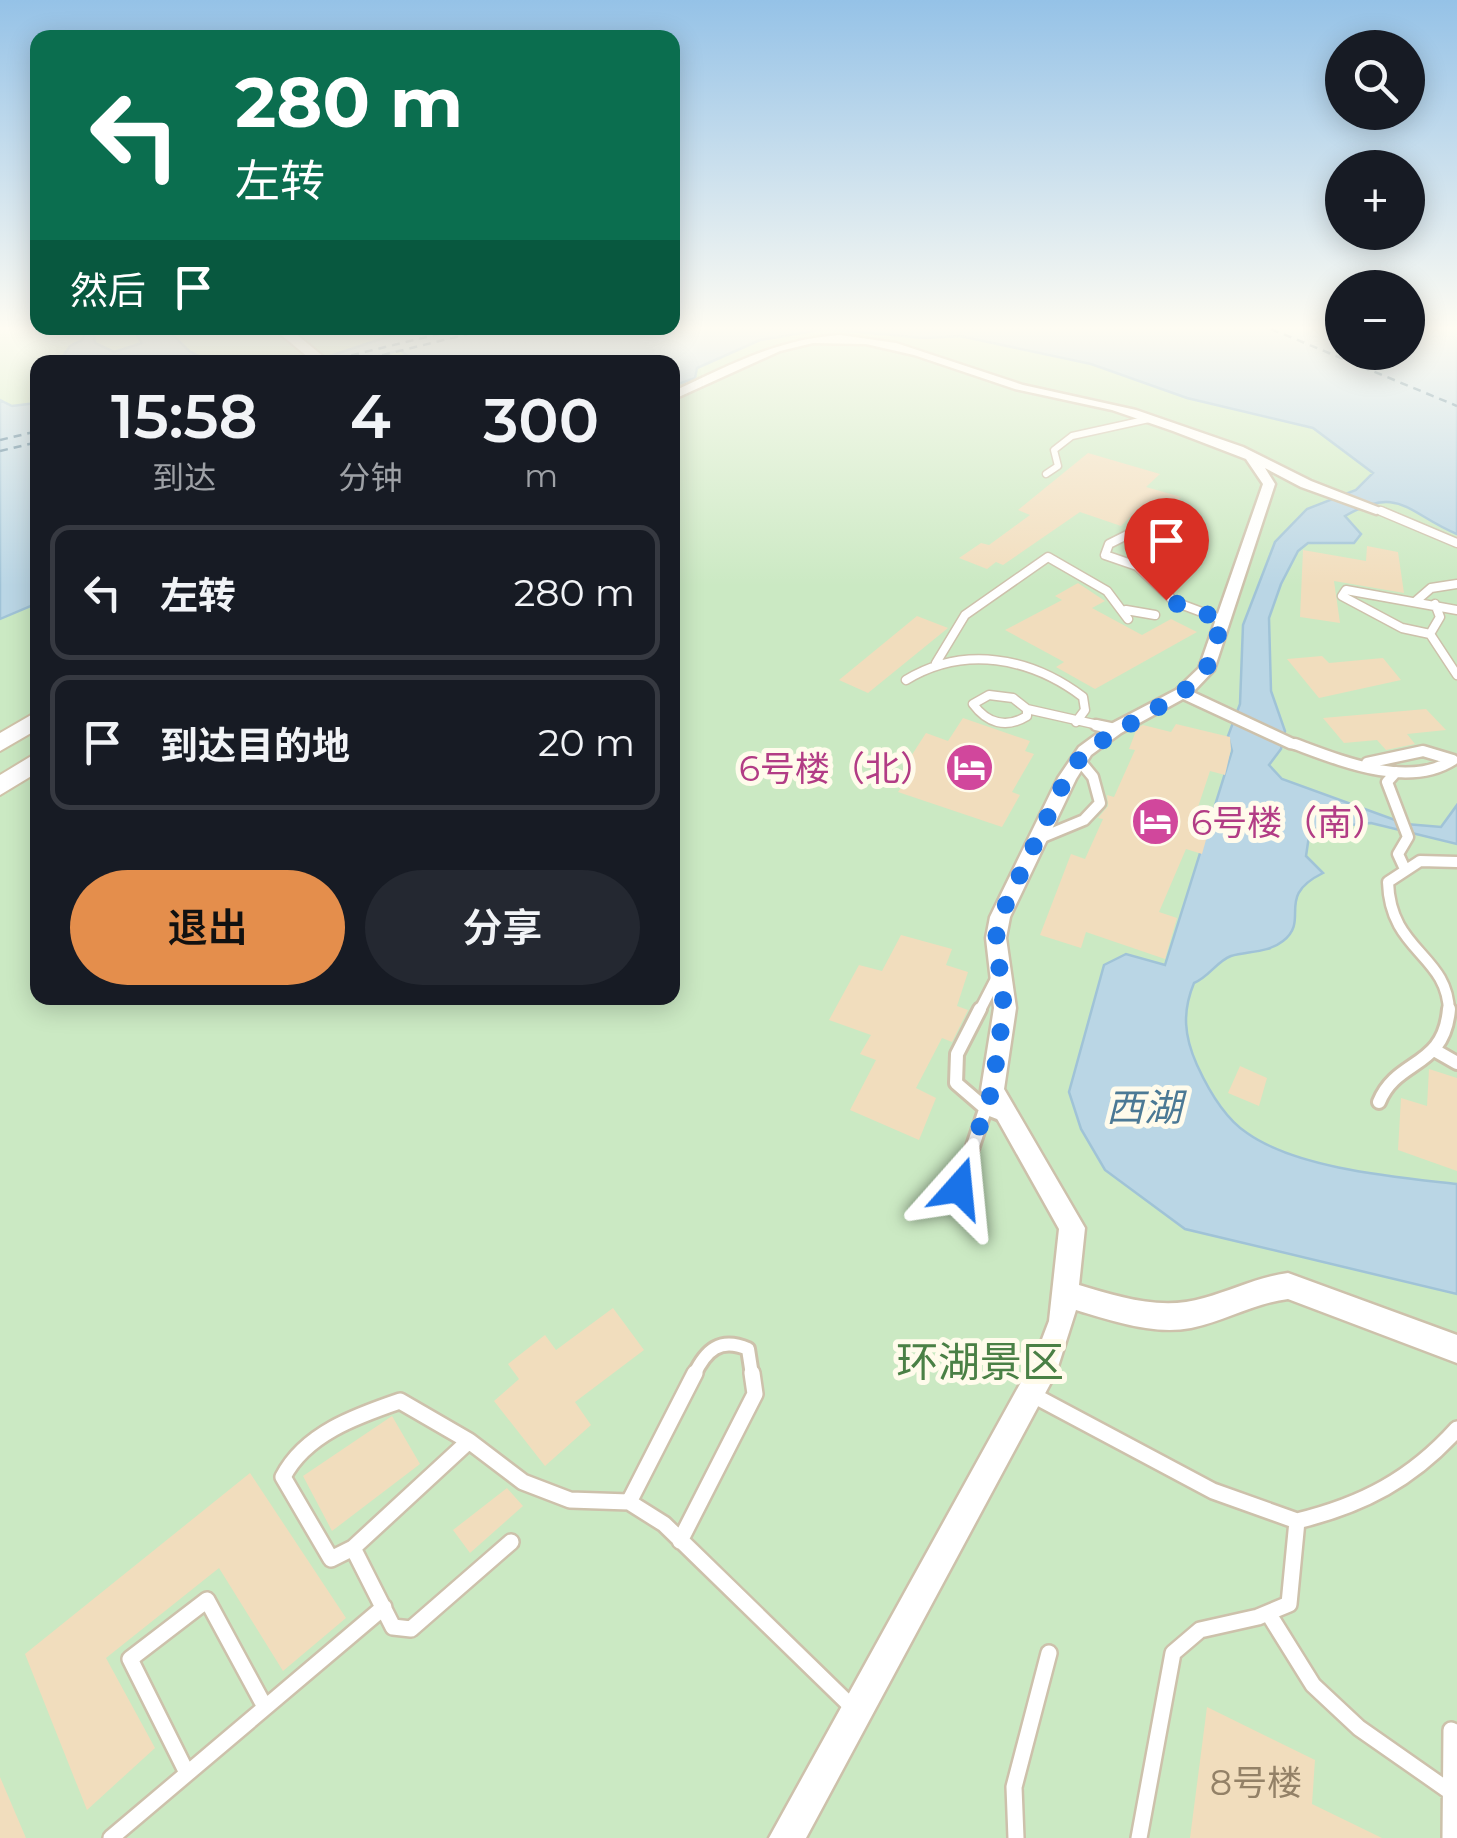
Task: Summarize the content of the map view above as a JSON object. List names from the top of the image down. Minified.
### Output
{"water":["西湖"],"parks":["环湖景区"],"places":{"hotel":["6号楼（北）","6号楼（南）"]},"house_numbers":["8号楼"],"page":{"map_buttons":["+","−"],"turn":["280 m","左转"],"then":"然后","eta":["15:58","到达","4","分钟","300","m"],"list":[{"name":"左转","value":"280 m"},{"name":"到达目的地","value":"20 m"}],"buttons":["退出","分享"]}}
